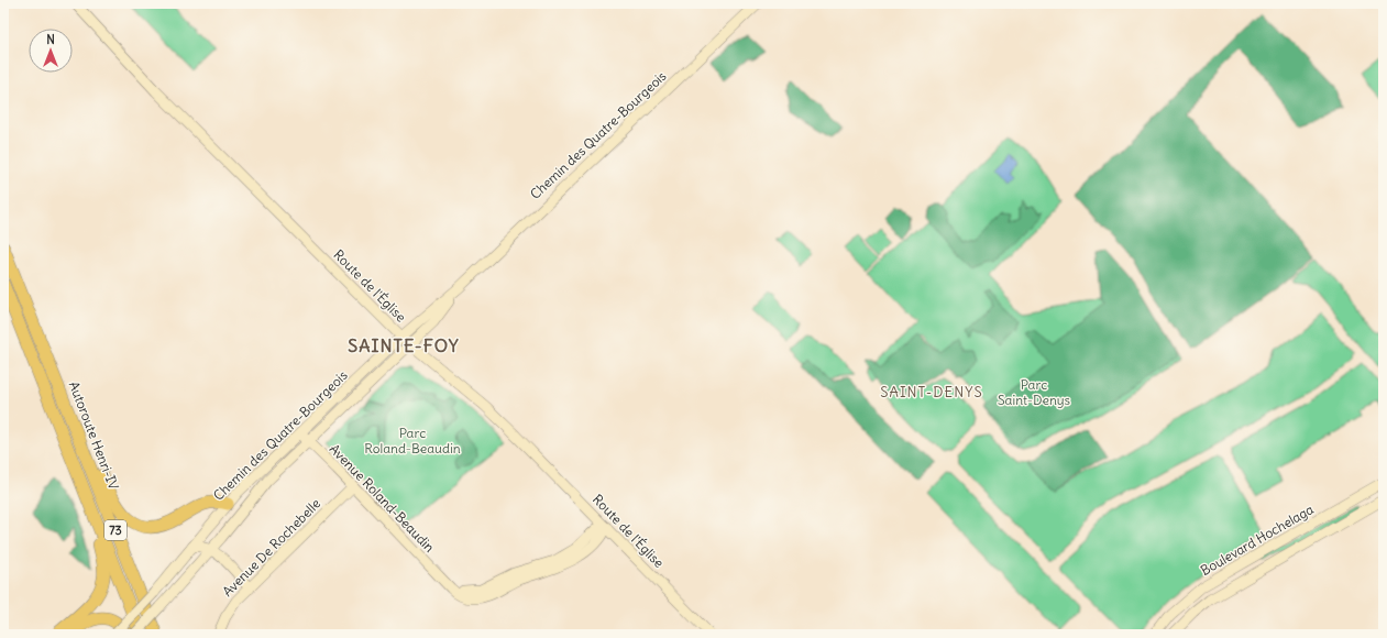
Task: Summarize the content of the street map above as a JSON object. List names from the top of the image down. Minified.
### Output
{"streets":{"highway":["Autoroute Henri-IV","73"],"main road":["Chemin des Quatre-Bourgeois","Route de l'Église","Avenue Roland-Beaudin","Boulevard Hochelaga","Avenue De Rochebelle"]},"crossings":[["Chemin des Quatre-Bourgeois","Route de l'Église"],["Chemin des Quatre-Bourgeois","Avenue Roland-Beaudin"],["Route de l'Église","Avenue Roland-Beaudin"],["Avenue Roland-Beaudin","Avenue De Rochebelle"]],"districts":["SAINTE-FOY","SAINT-DENYS"],"parks":["Parc Saint-Denys","Parc Roland-Beaudin"],"north":"top"}
